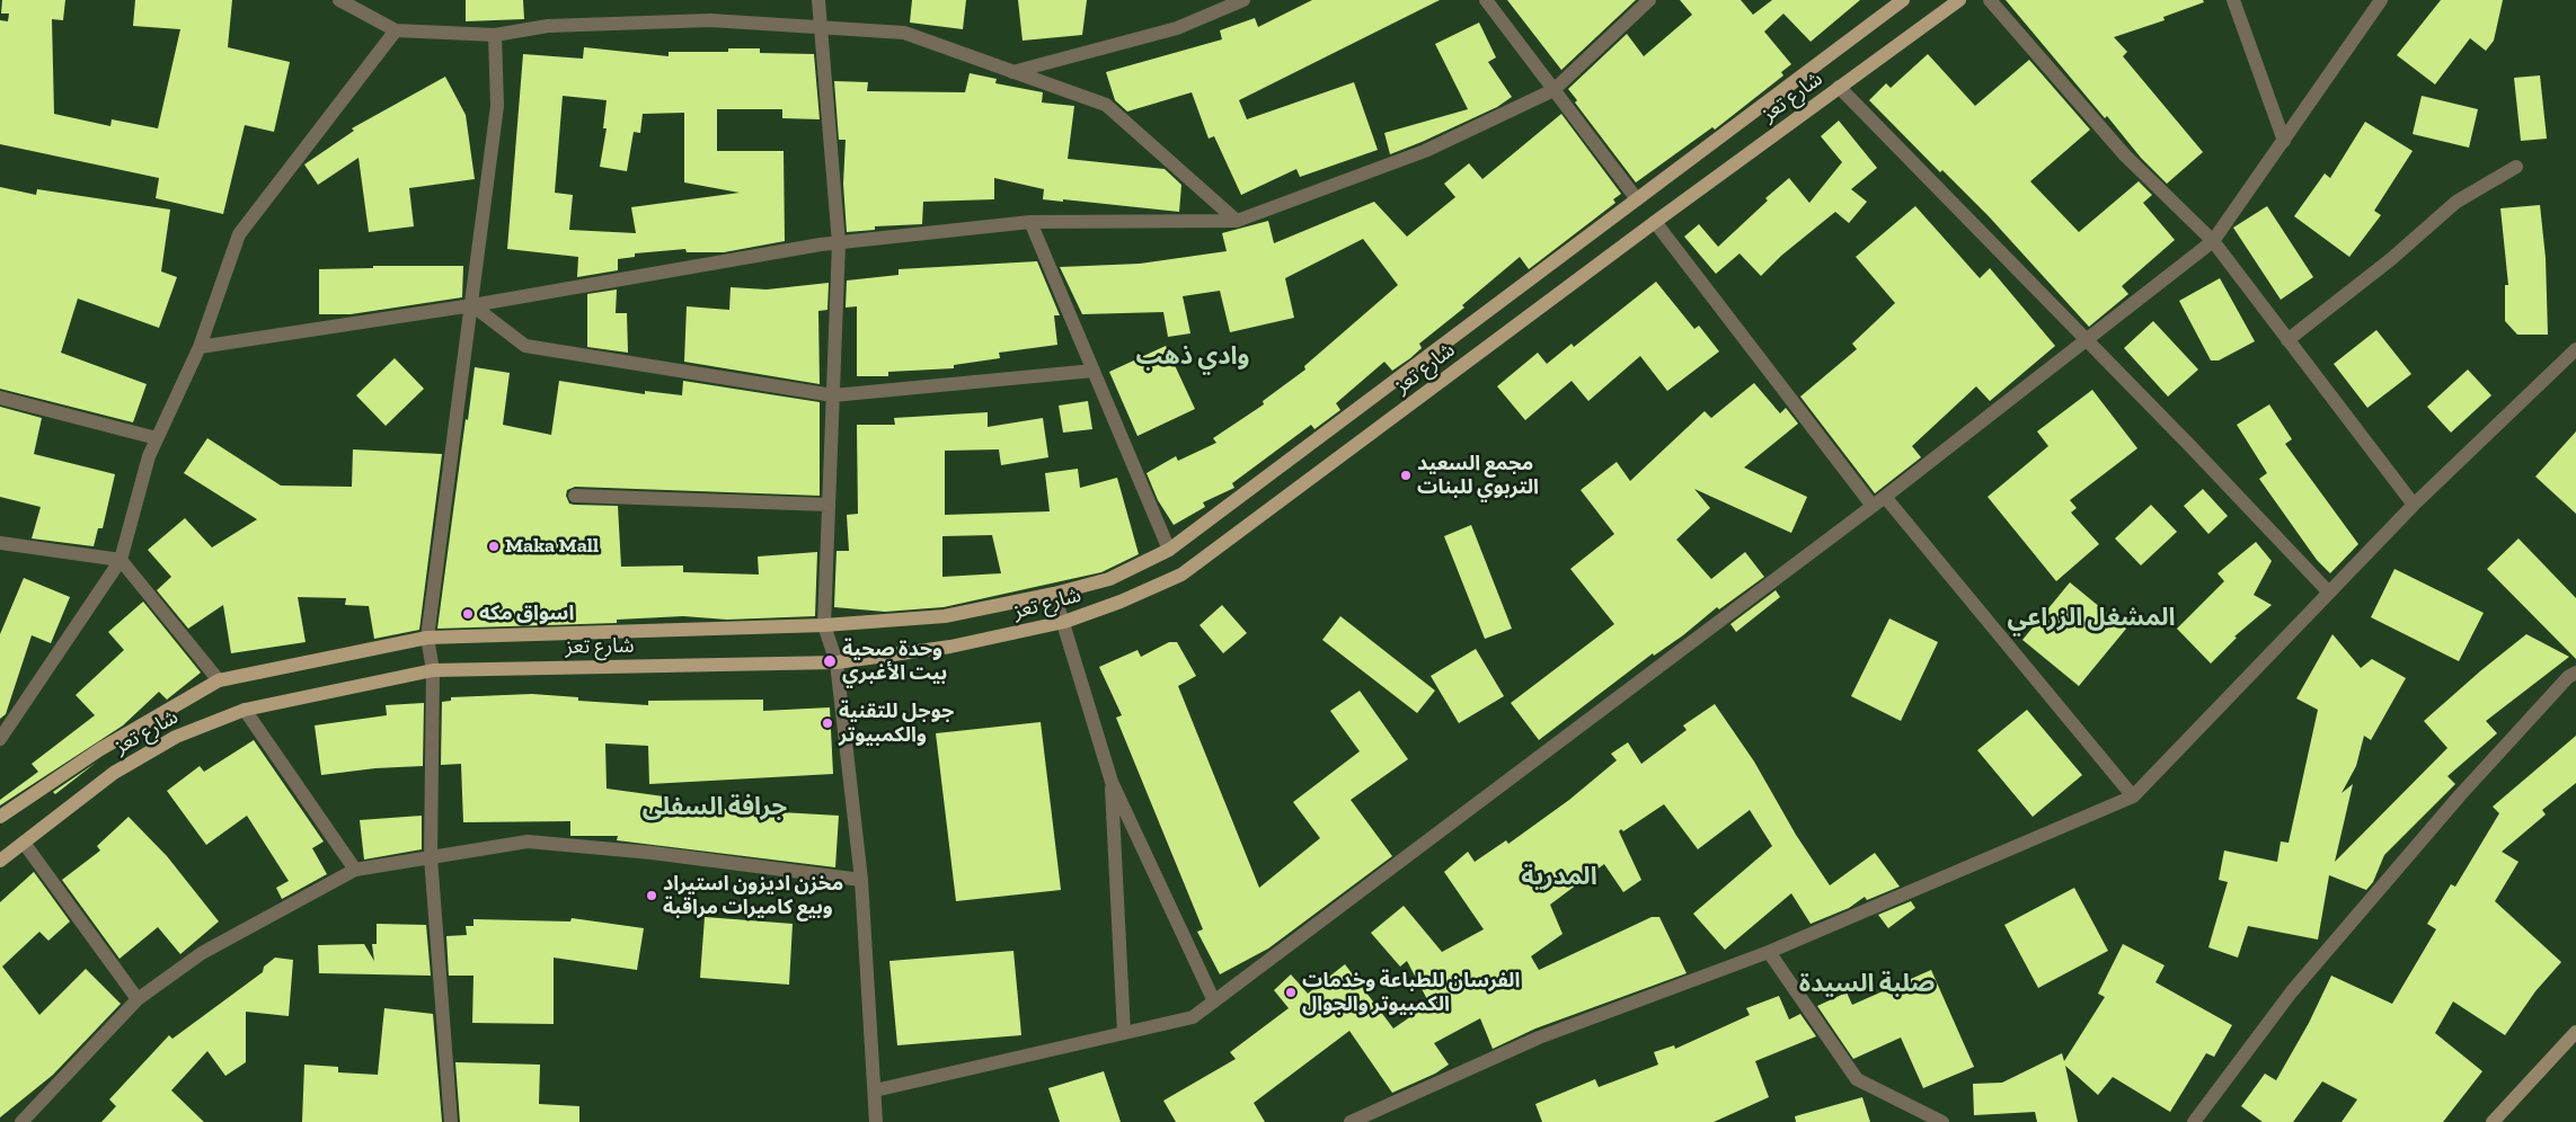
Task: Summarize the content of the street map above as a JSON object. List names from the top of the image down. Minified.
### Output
{"streets":{"main road":["شارع تعز"]},"districts":["وادي ذهب","المشغل الزراعي","جرافة السفلى","المدرية","صلبة السيدة"],"places":["مجمع السعيد التربوي للبنات","Maka Mall","اسواق مكه","وحدة صحية بيت الأغبري","جوجل للتقنية والكمبيوتر","مخزن اديزون استيراد وبيع كاميرات مراقبة","الفرسان للطباعة وخدمات الكمبيوتر والجوال"]}
